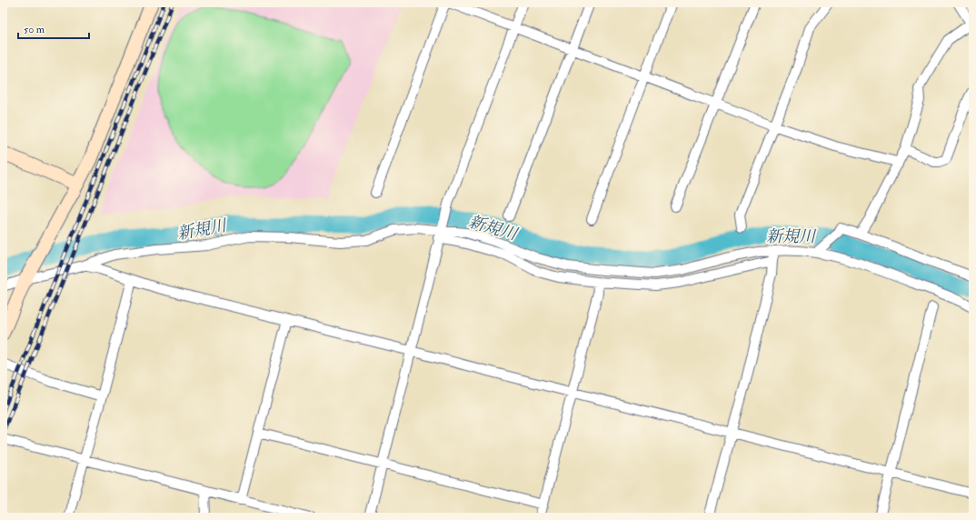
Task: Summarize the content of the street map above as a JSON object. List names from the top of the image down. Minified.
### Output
{"water":["新規川"],"scale_bar":"50 m"}
